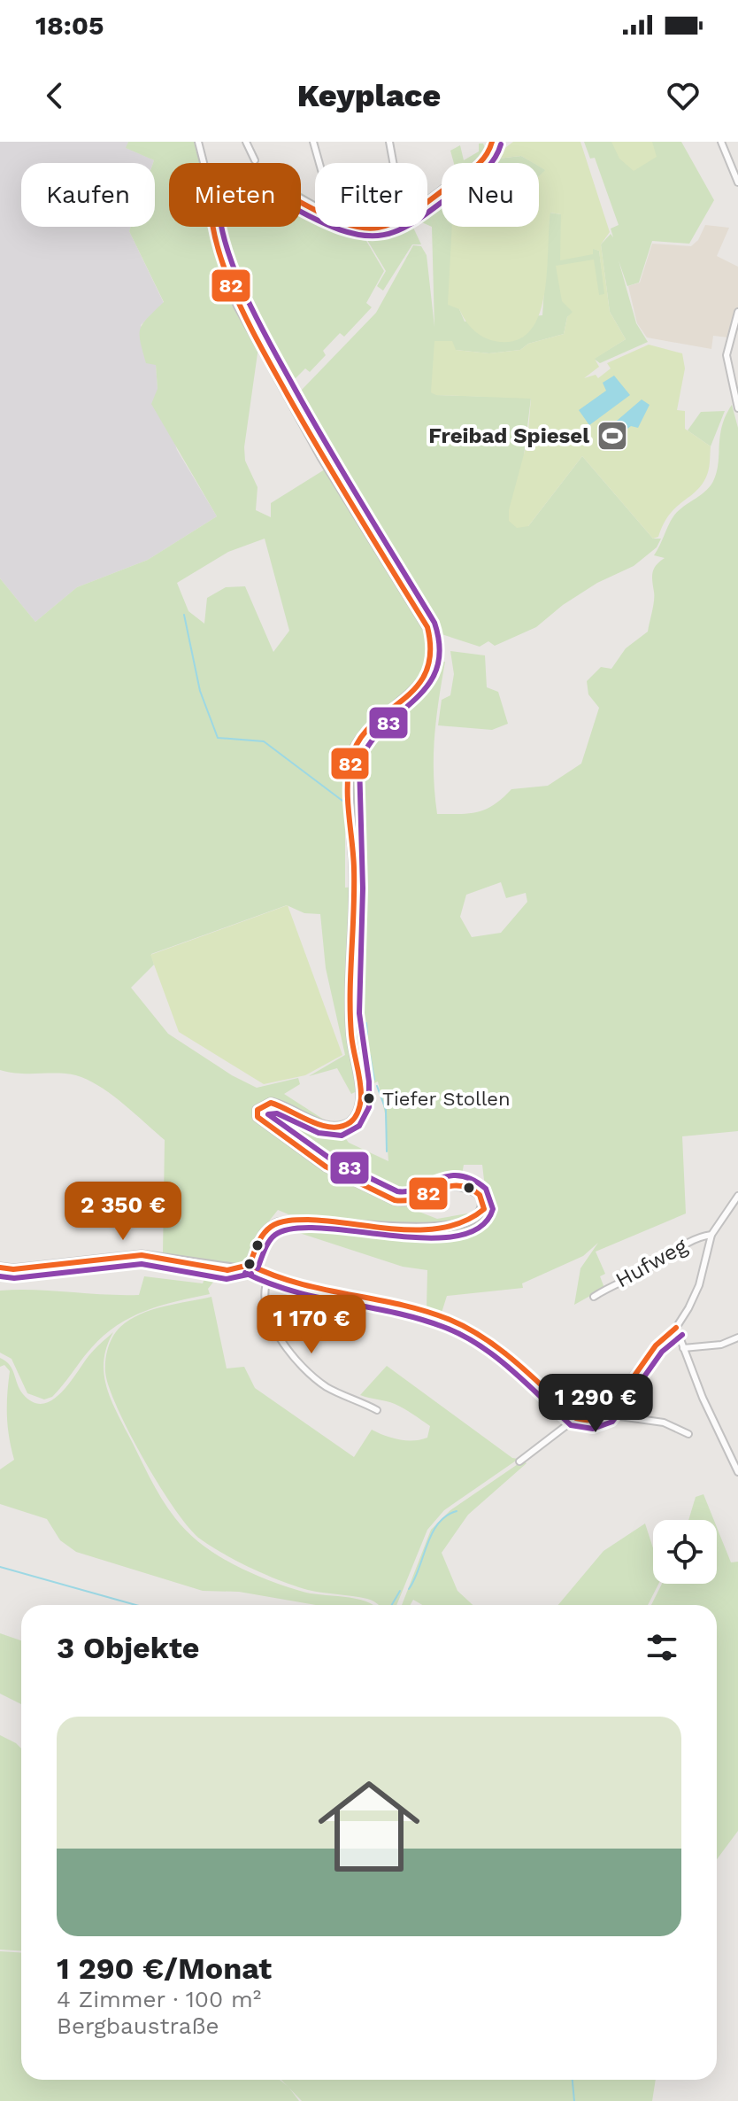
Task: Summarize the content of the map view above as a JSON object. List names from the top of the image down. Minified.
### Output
{"streets":{"street":["Hufweg"]},"places":{"sports":["Freibad Spiesel"],"other":["Tiefer Stollen"]},"lines":["transit line 82","transit line 83"],"page":{"status":"18:05","header":"Keyplace","chip":["Kaufen","Mieten","Filter","Neu"],"price":["2 350 €","1 170 €","1 290 €"],"heading":"3 Objekte","list":[{"name":"1 290 €/Monat","note":"4 Zimmer · 100 m² · Bergbaustraße"}]}}
